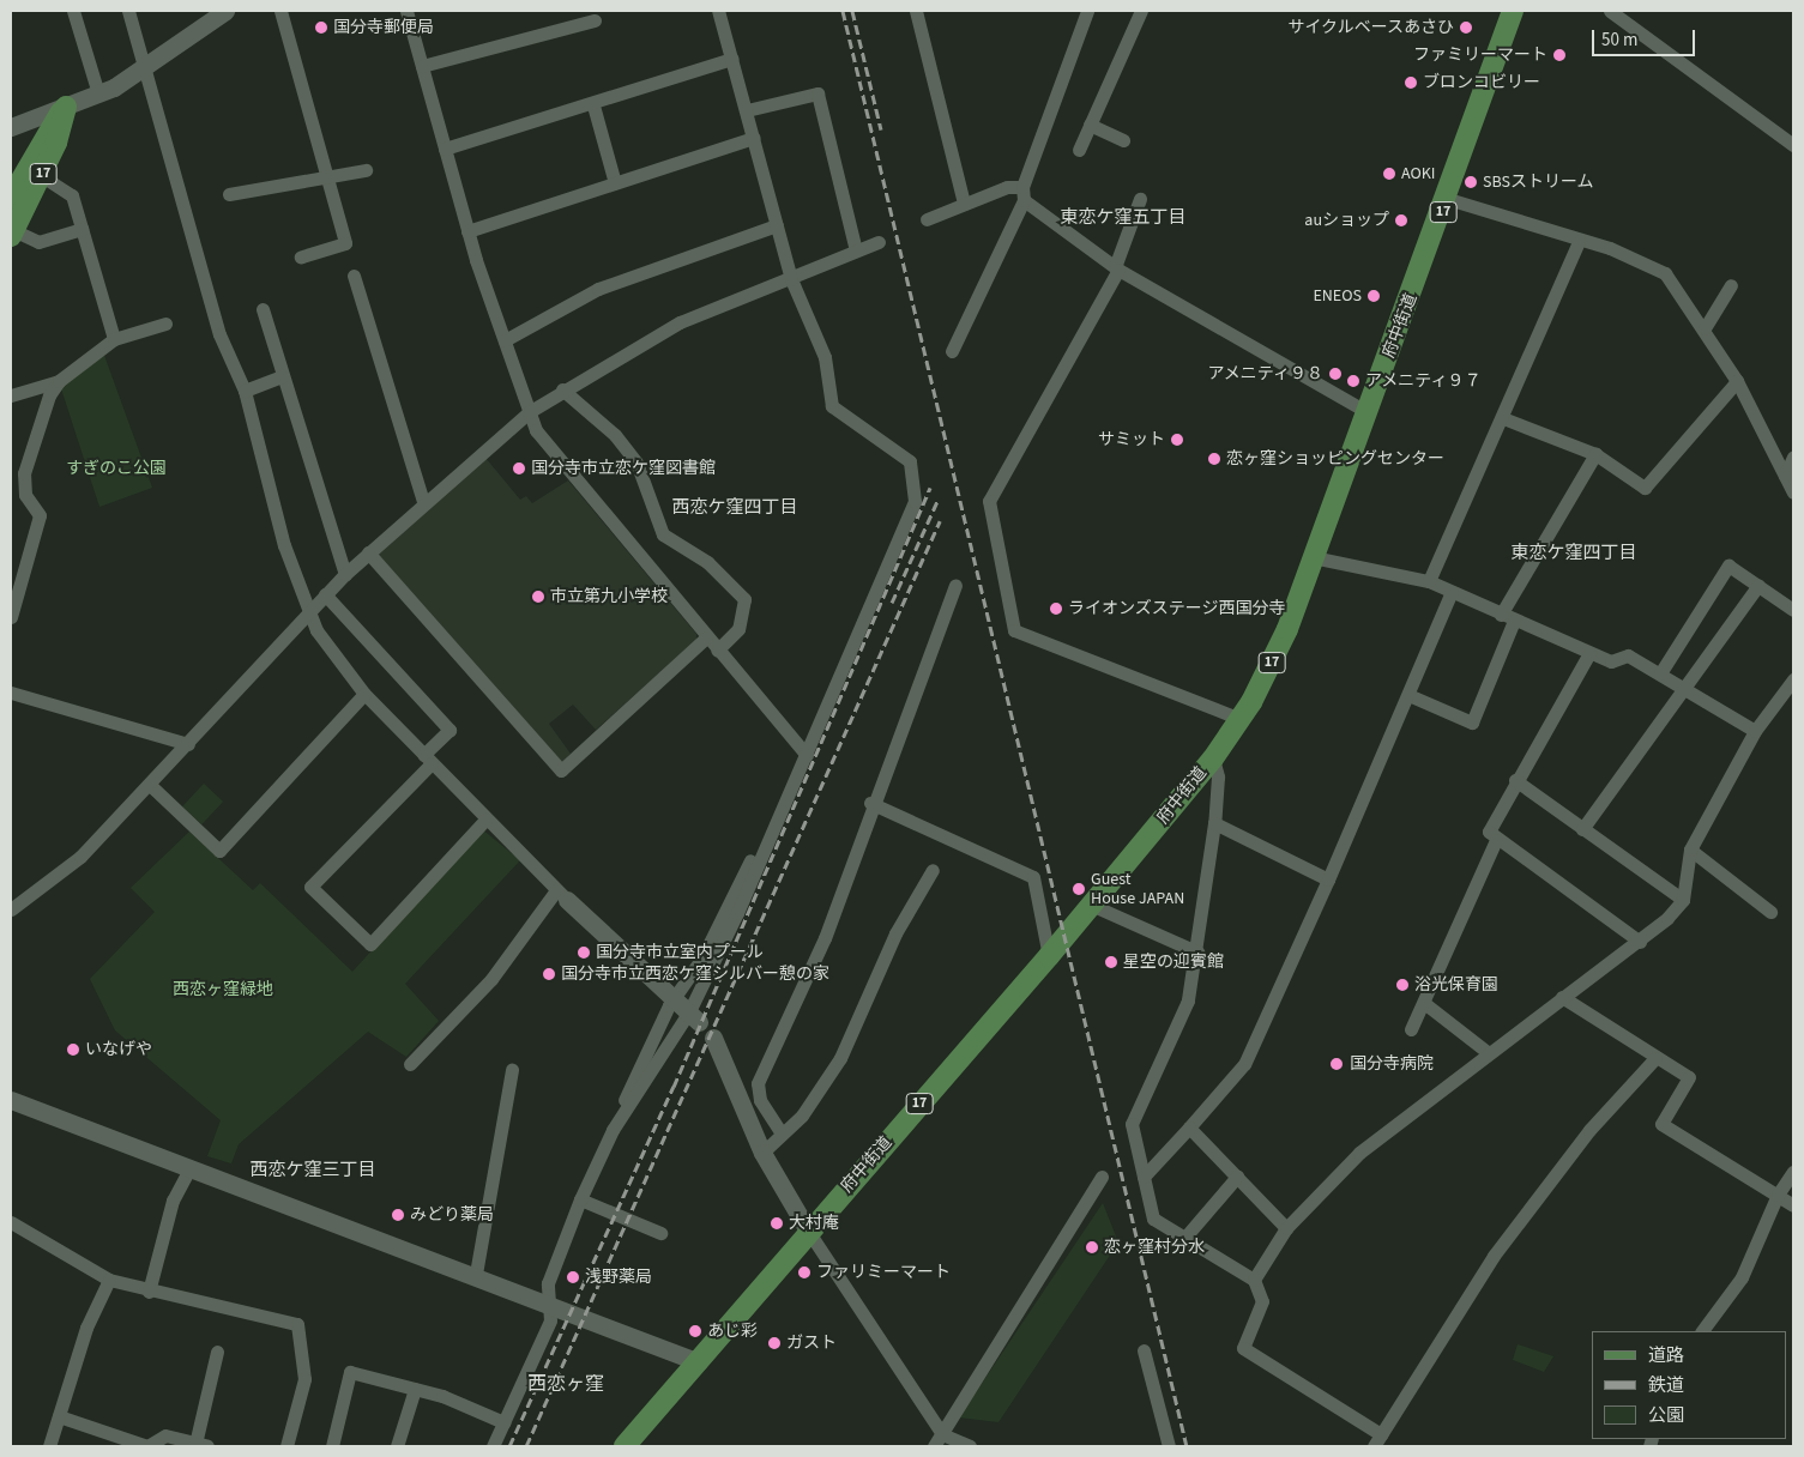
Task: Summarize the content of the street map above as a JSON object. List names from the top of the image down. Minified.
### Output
{"streets":{"main road":["17","府中街道"]},"districts":["東恋ケ窪五丁目","西恋ケ窪四丁目","東恋ケ窪四丁目","西恋ケ窪三丁目","西恋ヶ窪"],"parks":["すぎのこ公園","西恋ヶ窪緑地"],"places":["国分寺郵便局","サイクルベースあさひ","ファミリーマート","ブロンコビリー","AOKI","SBSストリーム","auショップ","ENEOS","アメニティ９８","アメニティ９７","サミット","恋ヶ窪ショッピングセンター","国分寺市立恋ケ窪図書館","市立第九小学校","ライオンズステージ西国分寺","Guest House JAPAN","国分寺市立室内プール","星空の迎賓館","国分寺市立西恋ケ窪シルバー憩の家","浴光保育園","いなげや","国分寺病院","みどり薬局","大村庵","恋ヶ窪村分水","ファリミーマート","浅野薬局","あじ彩","ガスト"],"legend":["道路","鉄道","公園"],"scale_bar":"50 m"}
